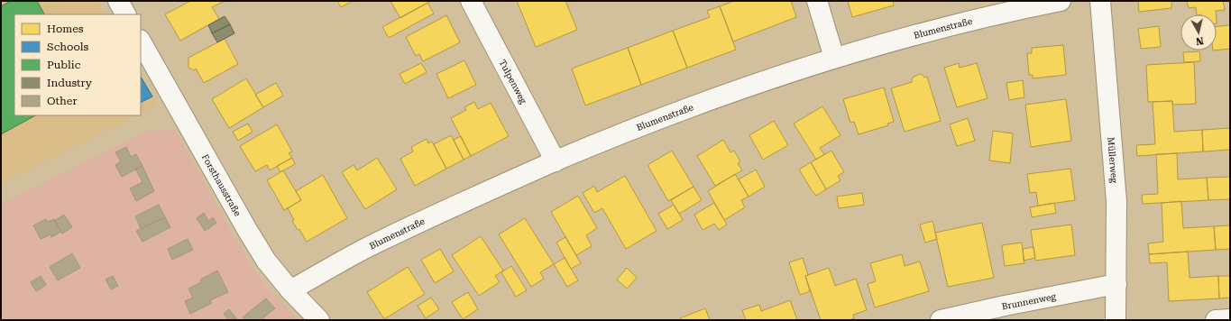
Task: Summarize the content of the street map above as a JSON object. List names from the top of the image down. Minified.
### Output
{"streets":{"street":["Blumenstraße","Tulpenweg","Müllerweg","Forsthausstraße","Brunnenweg"]},"crossings":[["Blumenstraße","Tulpenweg"],["Blumenstraße","Forsthausstraße"],["Müllerweg","Brunnenweg"]],"legend":["Homes","Schools","Public","Industry","Other"],"north":"bottom"}
